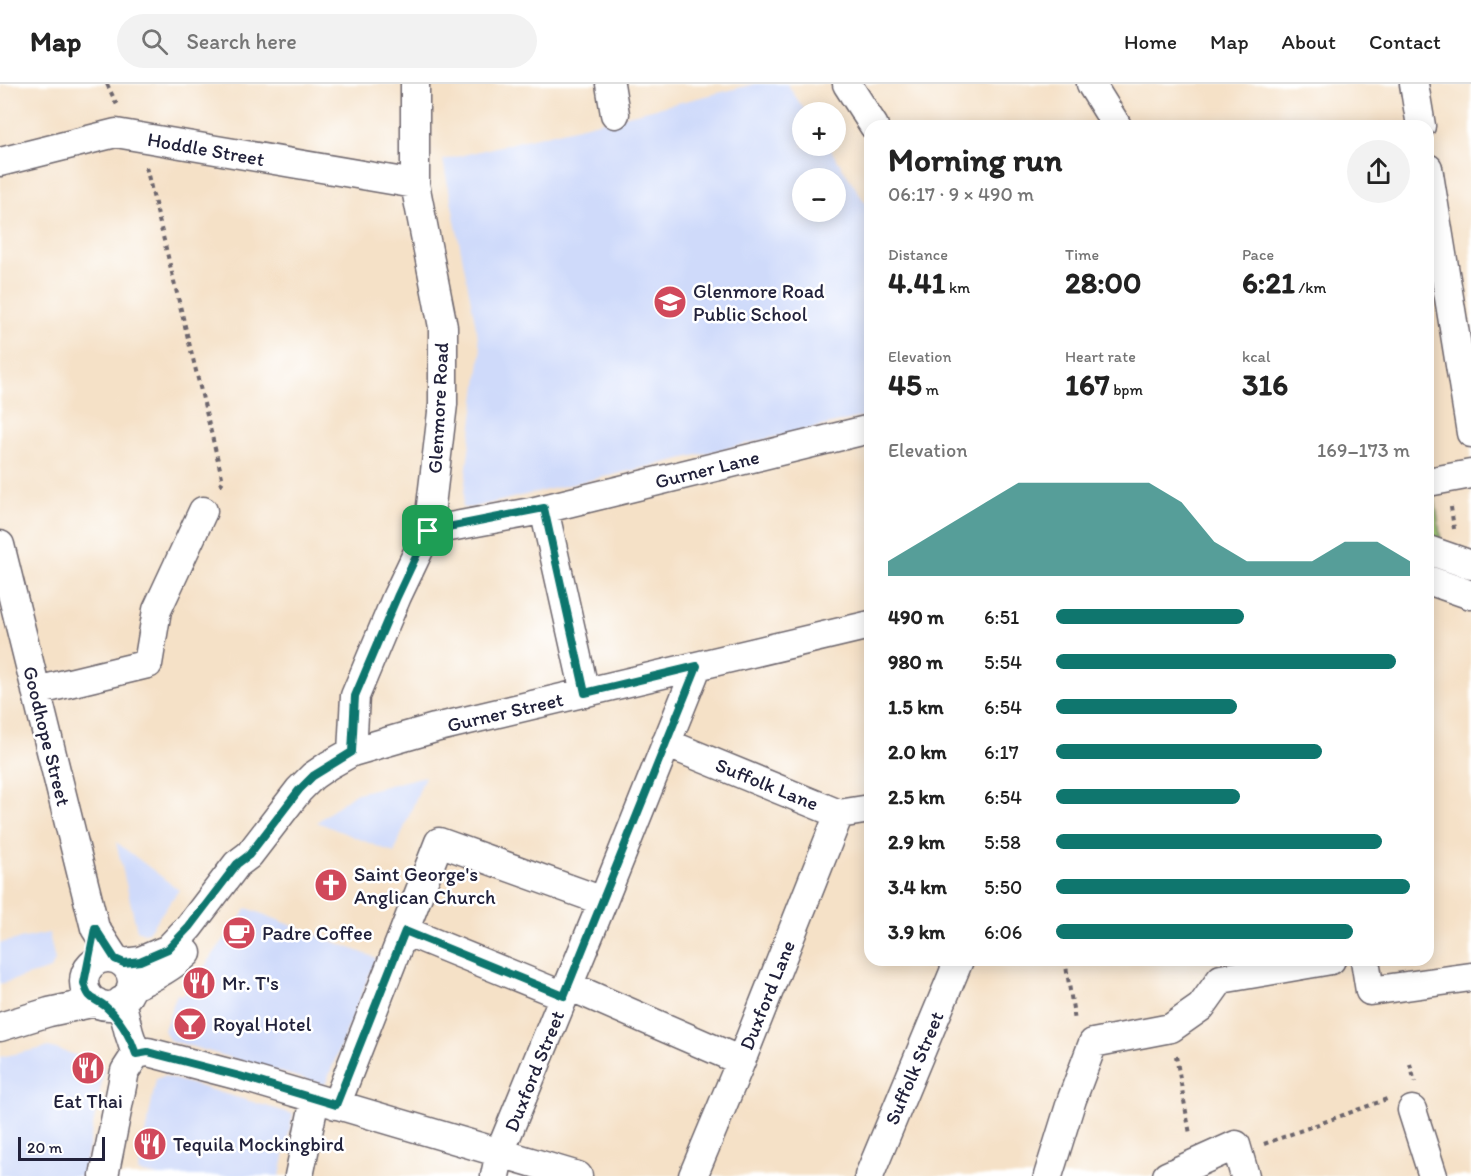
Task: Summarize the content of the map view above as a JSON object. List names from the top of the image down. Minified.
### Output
{"streets":{"street":["Hoddle Street","Glenmore Road","Gurner Lane","Gurner Street","Goodhope Street","Suffolk Lane","Duxford Lane","Suffolk Street","Duxford Street"]},"crossings":[["Hoddle Street","Glenmore Road"],["Glenmore Road","Gurner Lane"],["Glenmore Road","Gurner Street"],["Gurner Street","Duxford Street"],["Suffolk Lane","Duxford Lane"],["Suffolk Lane","Duxford Street"]],"places":{"school or university":["Glenmore Road Public School"],"church":["Saint George's Anglican Church"],"cafe":["Padre Coffee"],"restaurant":["Mr. T's","Eat Thai","Tequila Mockingbird"],"bar":["Royal Hotel"]},"scale_bar":"20 m","page":{"header":"Map","search":"Search here","nav":["Home","Map","About","Contact"],"map_buttons":["+","−"],"heading":["Morning run","06:17 · 9 × 490 m"],"stats":[["Distance","4.41 km"],["Time","28:00"],["Pace","6:21 /km"],["Elevation","45 m"],["Heart rate","167 bpm"],["kcal","316"]],"chart":["Elevation","169–173 m"],"list":[{"name":"490 m","note":"6:51"},{"name":"980 m","note":"5:54"},{"name":"1.5 km","note":"6:54"},{"name":"2.0 km","note":"6:17"},{"name":"2.5 km","note":"6:54"},{"name":"2.9 km","note":"5:58"},{"name":"3.4 km","note":"5:50"},{"name":"3.9 km","note":"6:06"}],"scale":"20 m"}}
